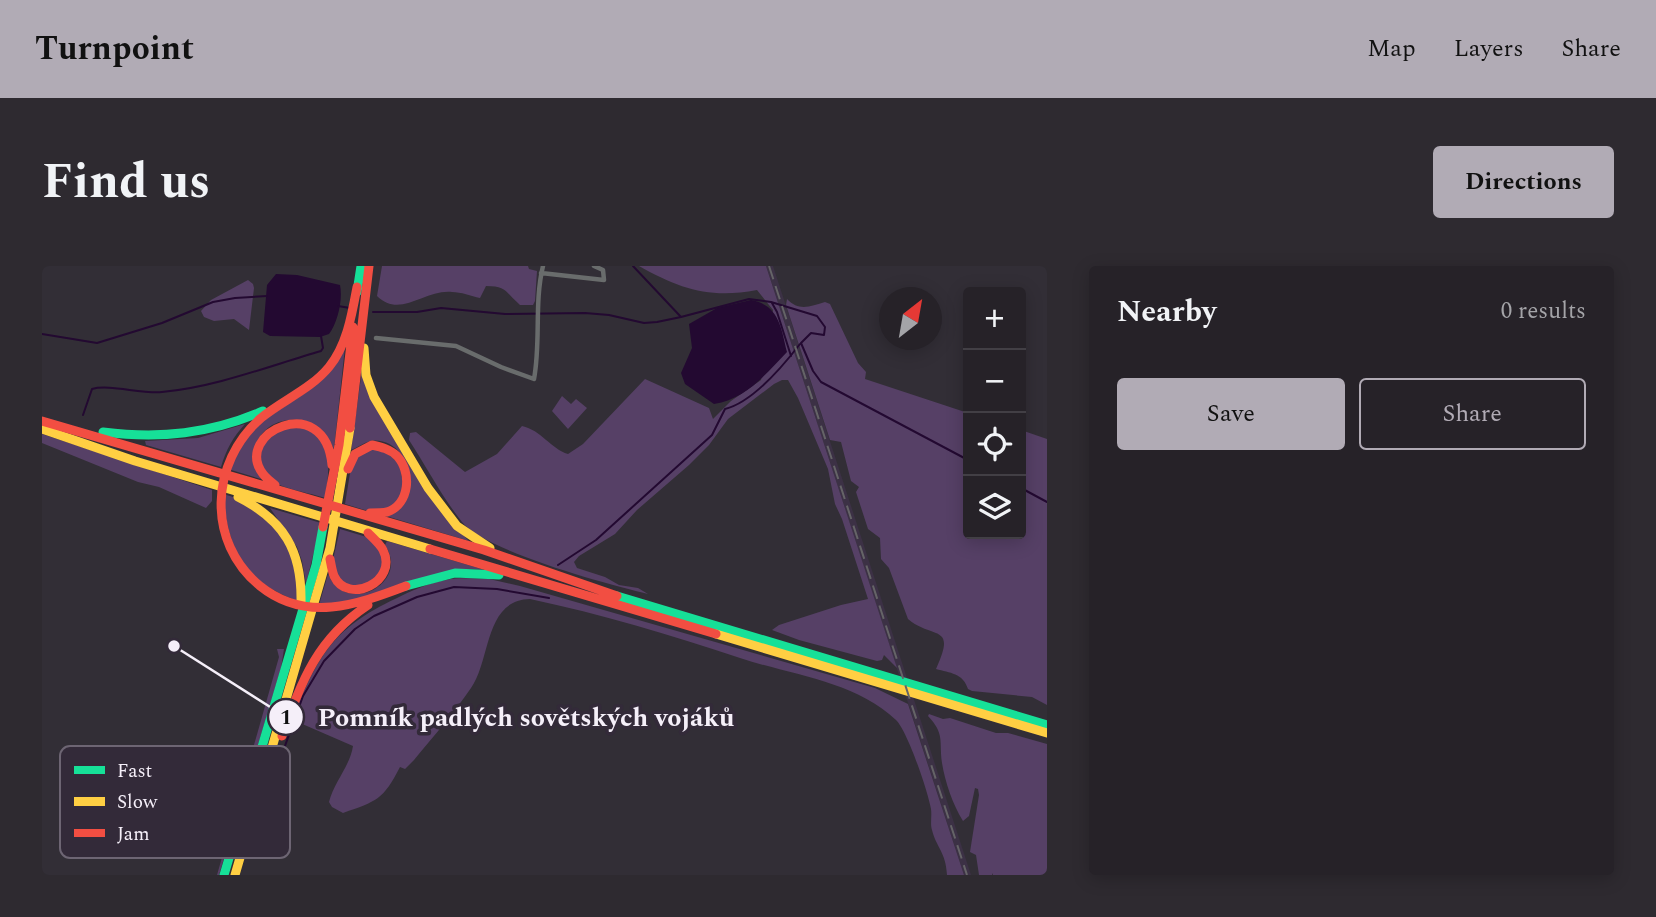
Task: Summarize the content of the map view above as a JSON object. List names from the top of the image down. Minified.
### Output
{"places":["Pomník padlých sovětských vojáků"],"legend":["Fast","Slow","Jam"],"north":"top right","page":{"header":"Turnpoint","nav":["Map","Layers","Share"],"title":"Find us","buttons":["Directions",["Save","Share"]],"heading":["Nearby","0 results"],"map_buttons":["+","−"]}}
